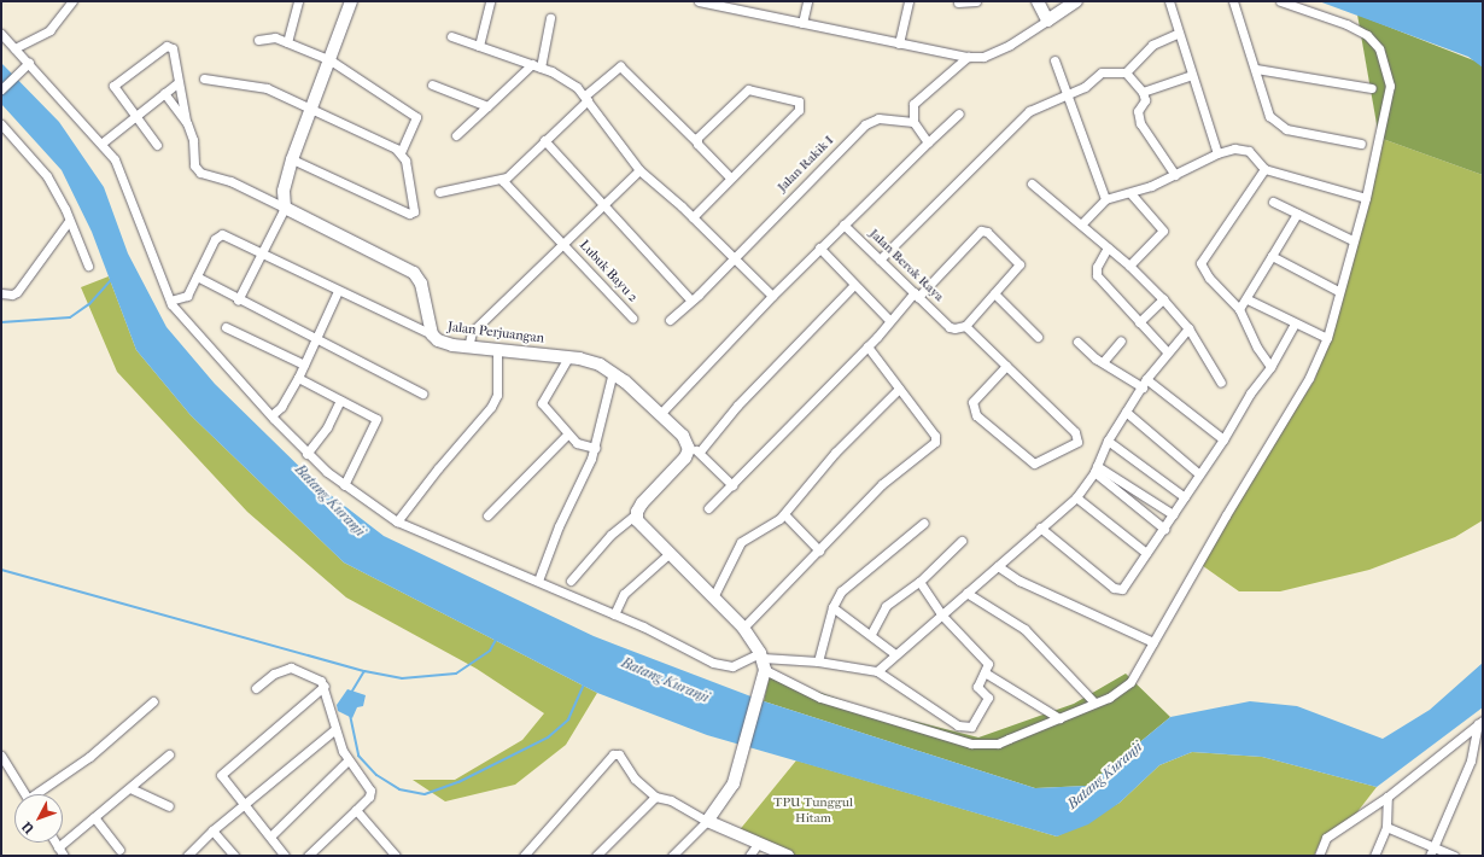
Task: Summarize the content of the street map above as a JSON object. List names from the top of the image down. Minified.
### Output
{"streets":{"street":["Jalan Rakik I","Jalan Berok Raya","Lubuk Bayu 2","Jalan Perjuangan"]},"water":["Batang Kuranji"],"parks":["TPU Tunggul Hitam"],"north":"bottom left"}
